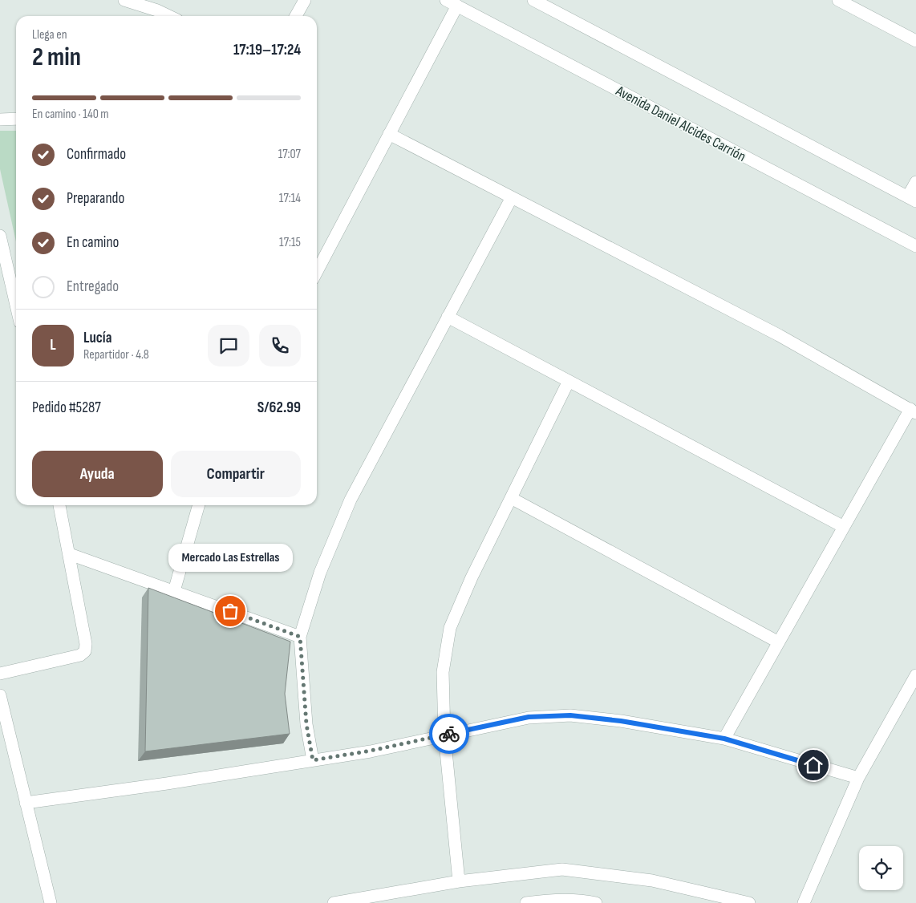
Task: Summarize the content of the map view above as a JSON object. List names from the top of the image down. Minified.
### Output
{"streets":{"street":["Avenida Daniel Alcides Carrión"]},"places":["Mercado Las Estrellas"],"page":{"heading":["2 min","Llega en","17:19–17:24"],"panel":["Lucía","Repartidor · 4.8","Pedido #5287","S/62.99"],"bar":"En camino · 140 m","list":[["Confirmado","17:07"],["Preparando","17:14"],["En camino","17:15"],"Entregado"],"round":"L","buttons":["Ayuda","Compartir"],"bubble":"Mercado Las Estrellas"}}
